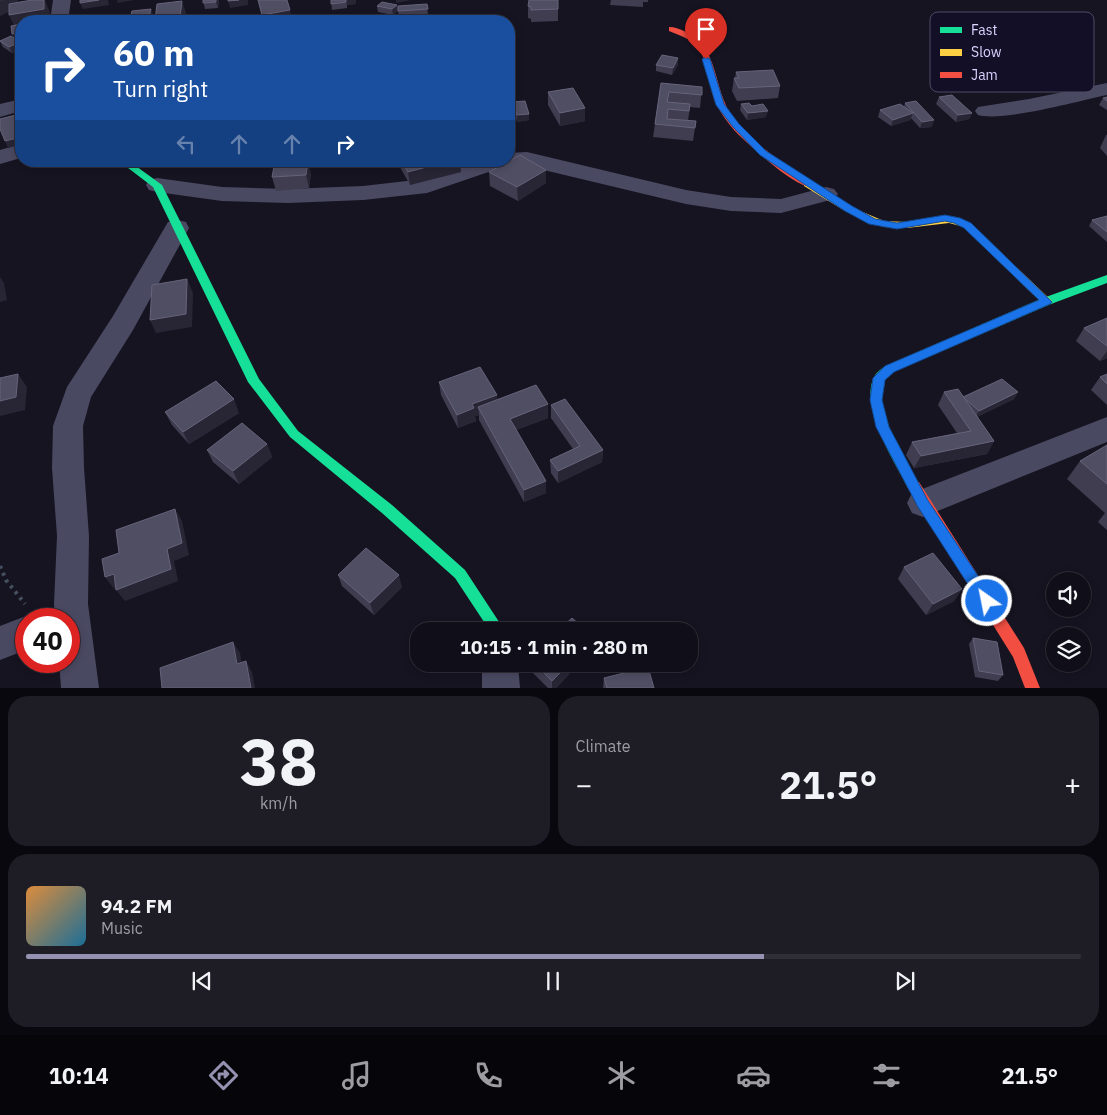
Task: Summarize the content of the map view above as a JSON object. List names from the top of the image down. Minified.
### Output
{"legend":["Fast","Slow","Jam"],"page":{"turn":["60 m","Turn right"],"limit":"40","trip":"10:15 · 1 min · 280 m","tile":[["38","km/h"],"Climate"],"heat":["−","21.5°","+"],"song":["94.2 FM","Music"],"tabs":["10:14","21.5°"]}}
